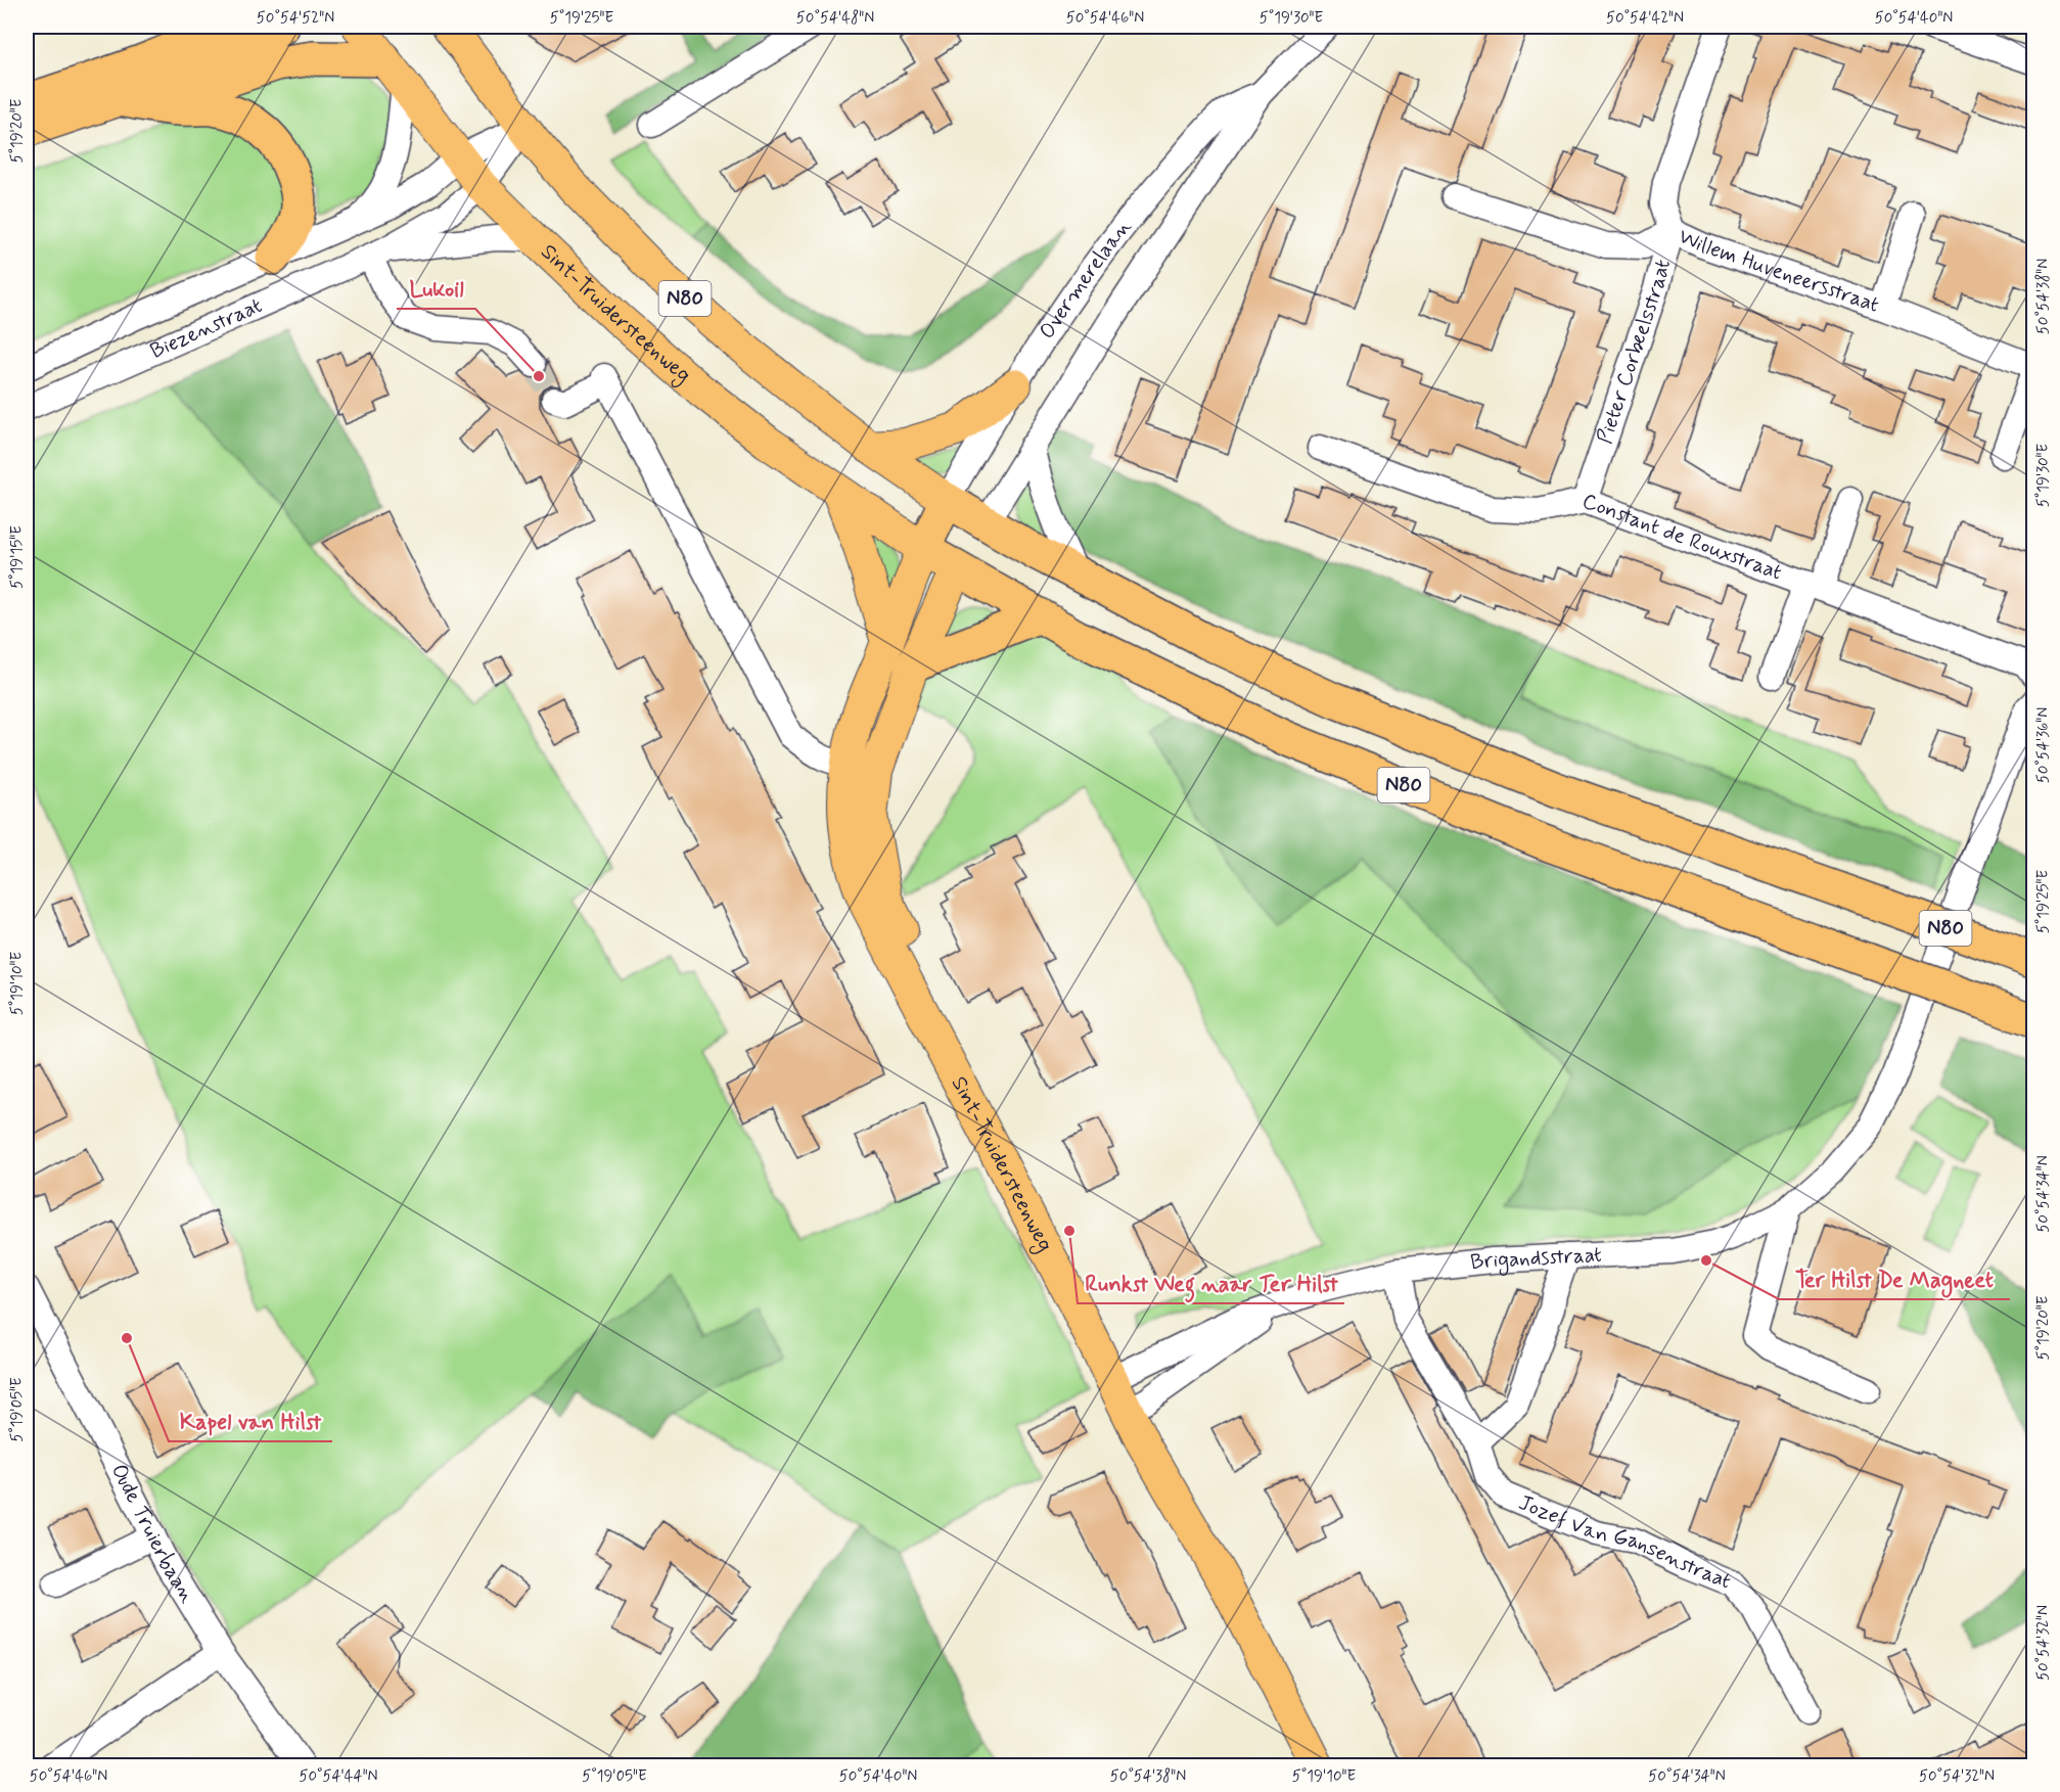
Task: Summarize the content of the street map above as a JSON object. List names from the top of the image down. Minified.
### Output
{"streets":{"highway":["N80","Sint-Truidersteenweg"],"street":["Willem Huveneersstraat","Overmerelaan","Biezenstraat","Pieter Corbeelsstraat","Constant de Rouxstraat","Brigandsstraat","Oude Truierbaan","Jozef Van Gansenstraat"]},"crossings":[["Willem Huveneersstraat","Pieter Corbeelsstraat"],["Overmerelaan","N80"],["Overmerelaan","Sint-Truidersteenweg"],["N80","Sint-Truidersteenweg"],["N80","Biezenstraat"],["Sint-Truidersteenweg","Biezenstraat"],["Sint-Truidersteenweg","Brigandsstraat"],["Pieter Corbeelsstraat","Constant de Rouxstraat"],["Brigandsstraat","Jozef Van Gansenstraat"]],"places":["Lukoil","Runkst Weg naar Ter Hilst","Ter Hilst De Magneet","Kapel van Hilst"],"coordinates":["50°54'52\"N","5°19'25\"E","50°54'48\"N","50°54'46\"N","5°19'30\"E","50°54'42\"N","50°54'40\"N","5°19'20\"E","50°54'38\"N","5°19'15\"E","50°54'36\"N","5°19'10\"E","50°54'34\"N","5°19'05\"E","50°54'32\"N","50°54'44\"N"]}
